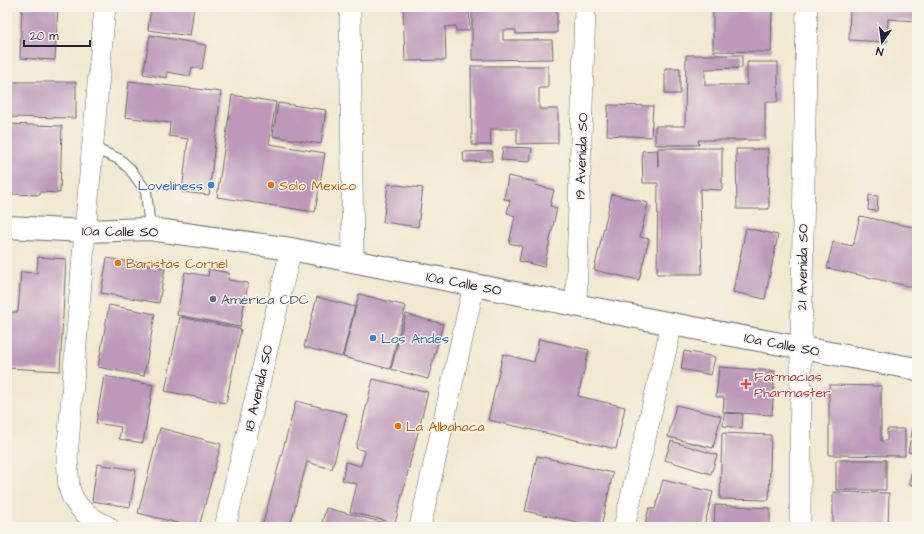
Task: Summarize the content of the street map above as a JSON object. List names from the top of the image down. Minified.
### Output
{"streets":{"street":["19 Avenida SO","10a Calle SO","21 Avenida SO","18 Avenida SO"]},"crossings":[["19 Avenida SO","10a Calle SO"],["10a Calle SO","21 Avenida SO"],["10a Calle SO","18 Avenida SO"]],"places":{"other":["Loveliness","Solo Mexico","Baristas Cornel","América CDC","Los Andes","La Albahaca"],"health":["Farmacias Pharmaster"]},"scale_bar":"20 m","north":"bottom"}
